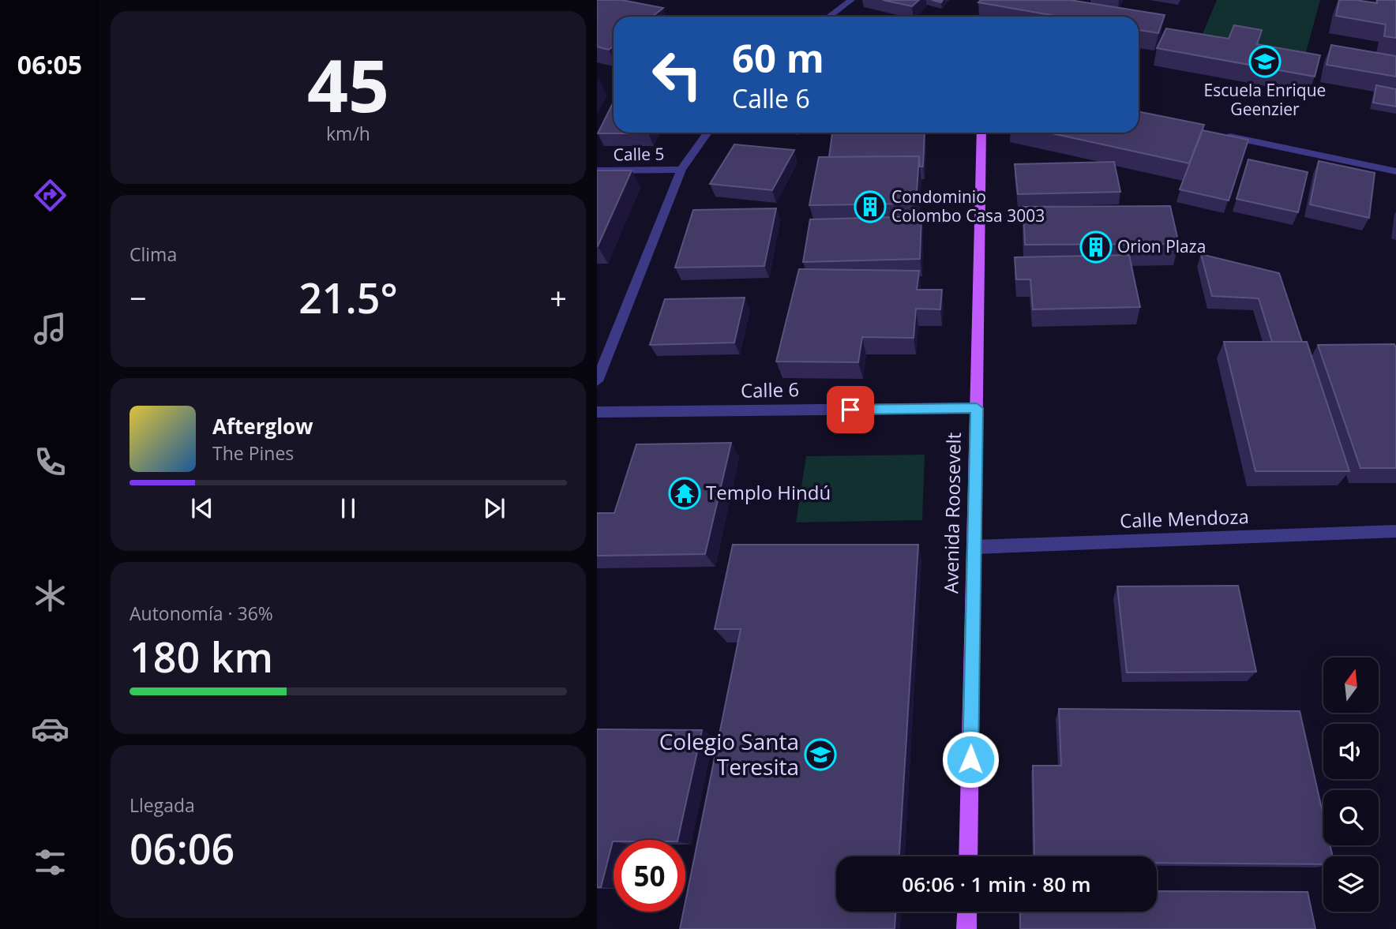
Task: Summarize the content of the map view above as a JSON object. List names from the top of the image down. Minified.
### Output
{"streets":{"main road":["Avenida Roosevelt"],"street":["Calle 5","Calle 6","Calle Mendoza"]},"crossings":[["Calle 6","Avenida Roosevelt"],["Avenida Roosevelt","Calle Mendoza"]],"places":{"school or university":["Escuela Enrique Geenzier","Colegio Santa Teresita"],"building":["Condominio Colombo Casa 3003","Orion Plaza"],"temple":["Templo Hindú"]},"north":"top","page":{"tabs":"06:05","tile":[["45","km/h"],"Clima",["Autonomía · 36%","180 km"],["Llegada","06:06"]],"turn":["60 m","Calle 6"],"heat":["−","21.5°","+"],"song":["Afterglow","The Pines"],"limit":"50","trip":"06:06 · 1 min · 80 m"}}
